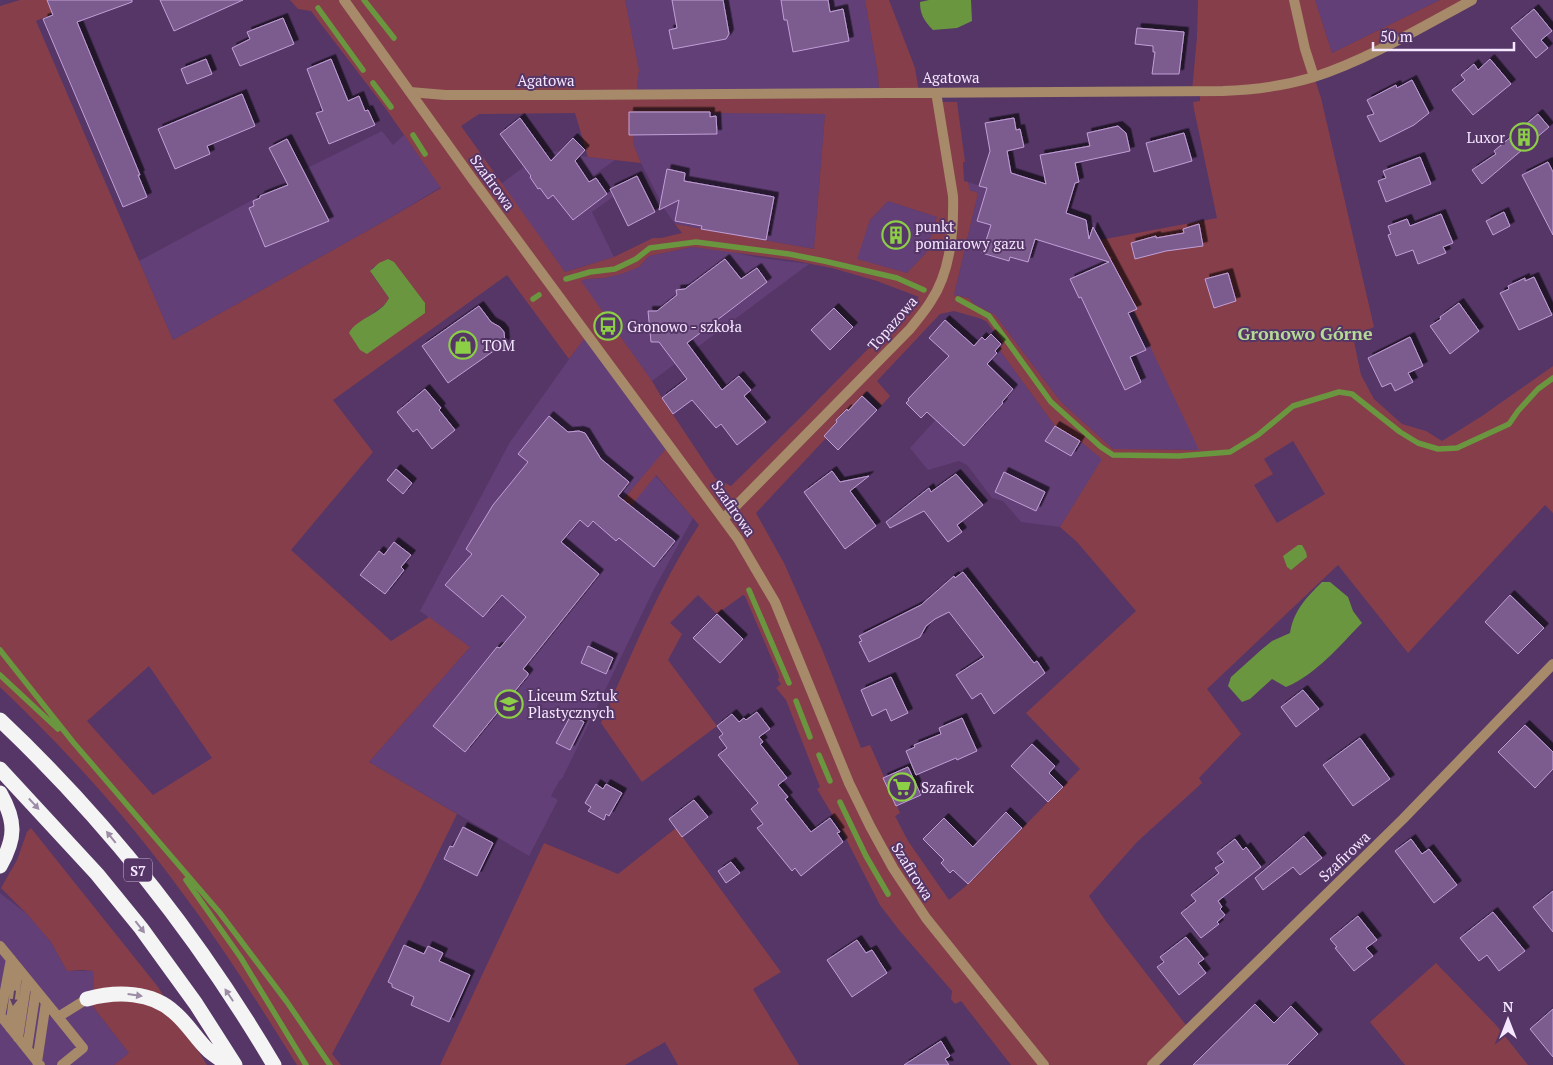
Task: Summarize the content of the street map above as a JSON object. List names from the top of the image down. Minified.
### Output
{"streets":{"highway":["S7"],"street":["Agatowa","Szafirowa","Topazowa"]},"crossings":[["Agatowa","Szafirowa"],["Agatowa","Topazowa"],["Szafirowa","Topazowa"]],"districts":["Gronowo Górne"],"places":{"building":["Luxor","punkt pomiarowy gazu"],"bus stop":["Gronowo - szkoła"],"shop":["TOM"],"school or university":["Liceum Sztuk Plastycznych"],"supermarket":["Szafirek"]},"scale_bar":"50 m","north":"top"}
